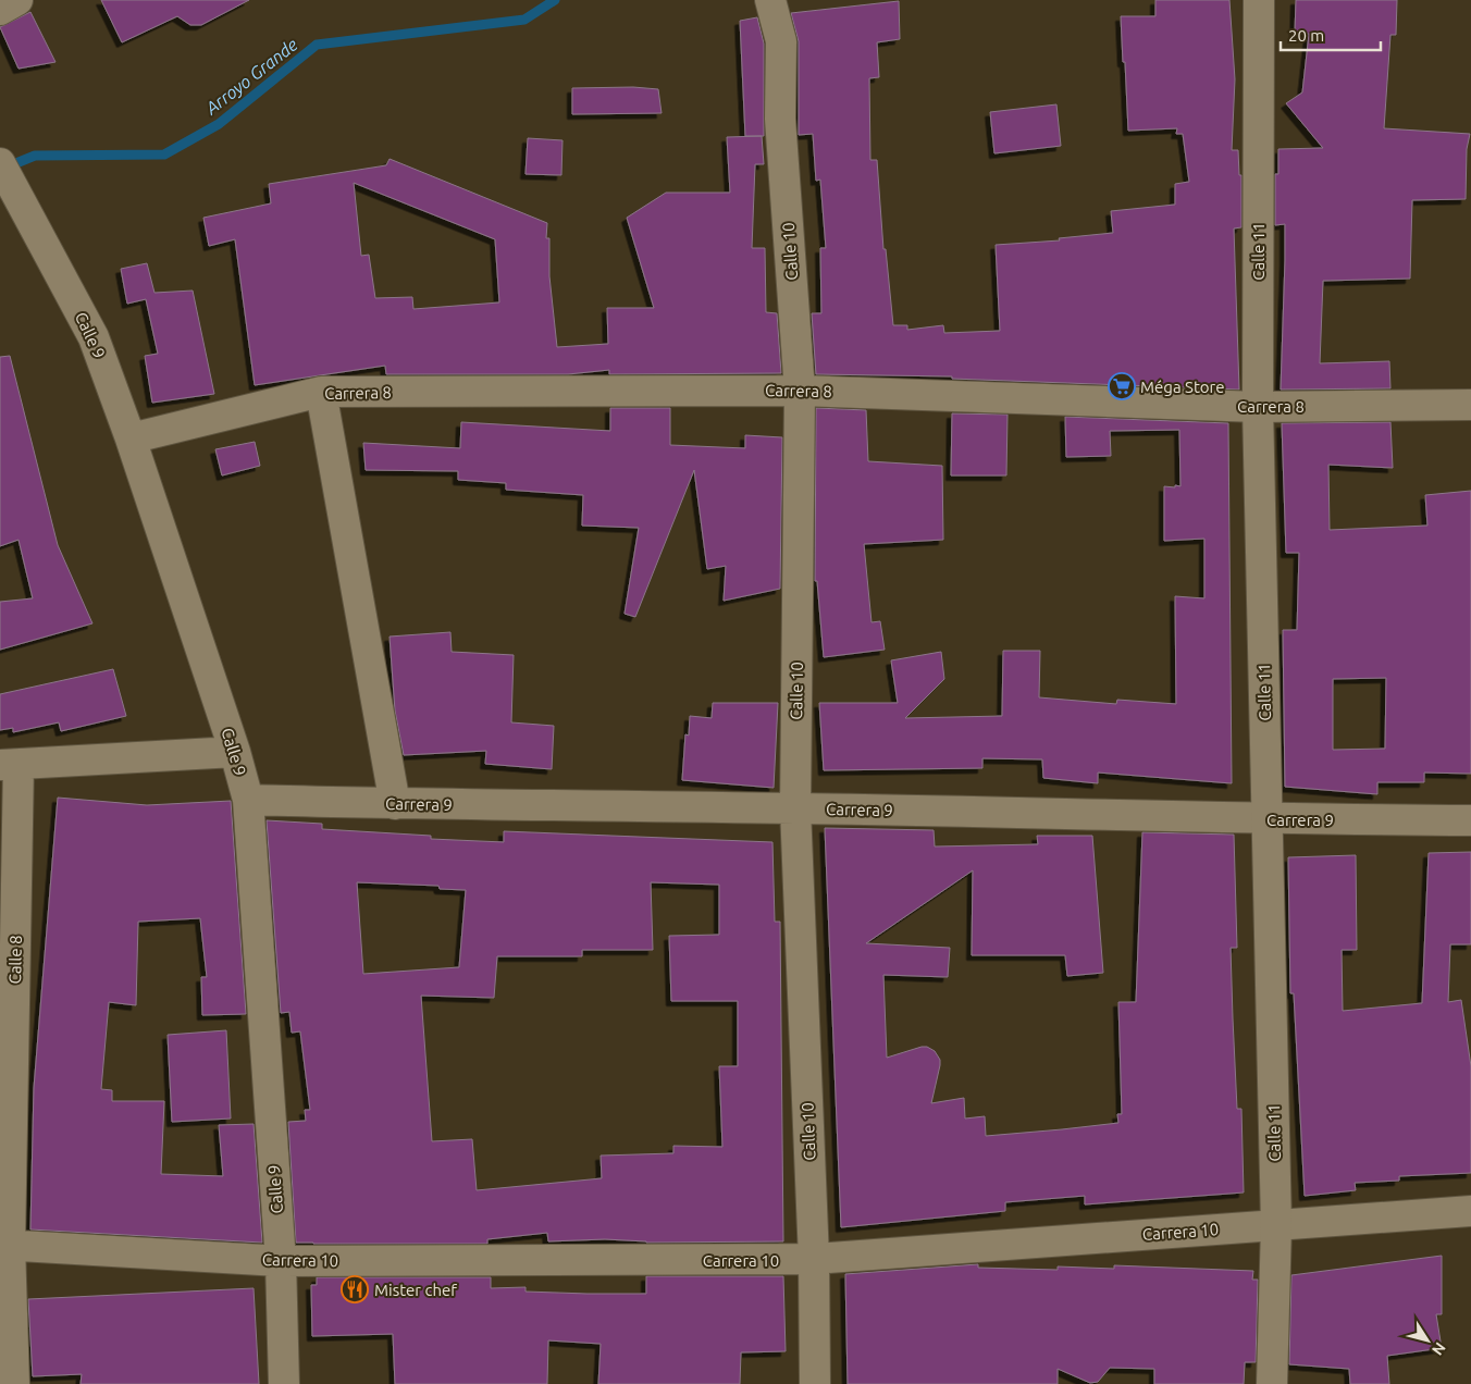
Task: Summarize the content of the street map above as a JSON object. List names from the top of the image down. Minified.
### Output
{"streets":{"street":["Calle 10","Calle 11","Calle 9","Carrera 8","Carrera 9","Calle 8","Carrera 10"]},"crossings":[["Calle 10","Carrera 8"],["Calle 10","Carrera 9"],["Calle 10","Carrera 10"],["Calle 11","Carrera 8"],["Calle 11","Carrera 9"],["Calle 11","Carrera 10"],["Calle 9","Carrera 8"],["Calle 9","Carrera 9"],["Calle 9","Carrera 10"],["Calle 8","Carrera 10"]],"water":["Arroyo Grande"],"places":{"supermarket":["Méga Store"],"restaurant":["Mister chef"]},"scale_bar":"20 m","north":"bottom right"}
